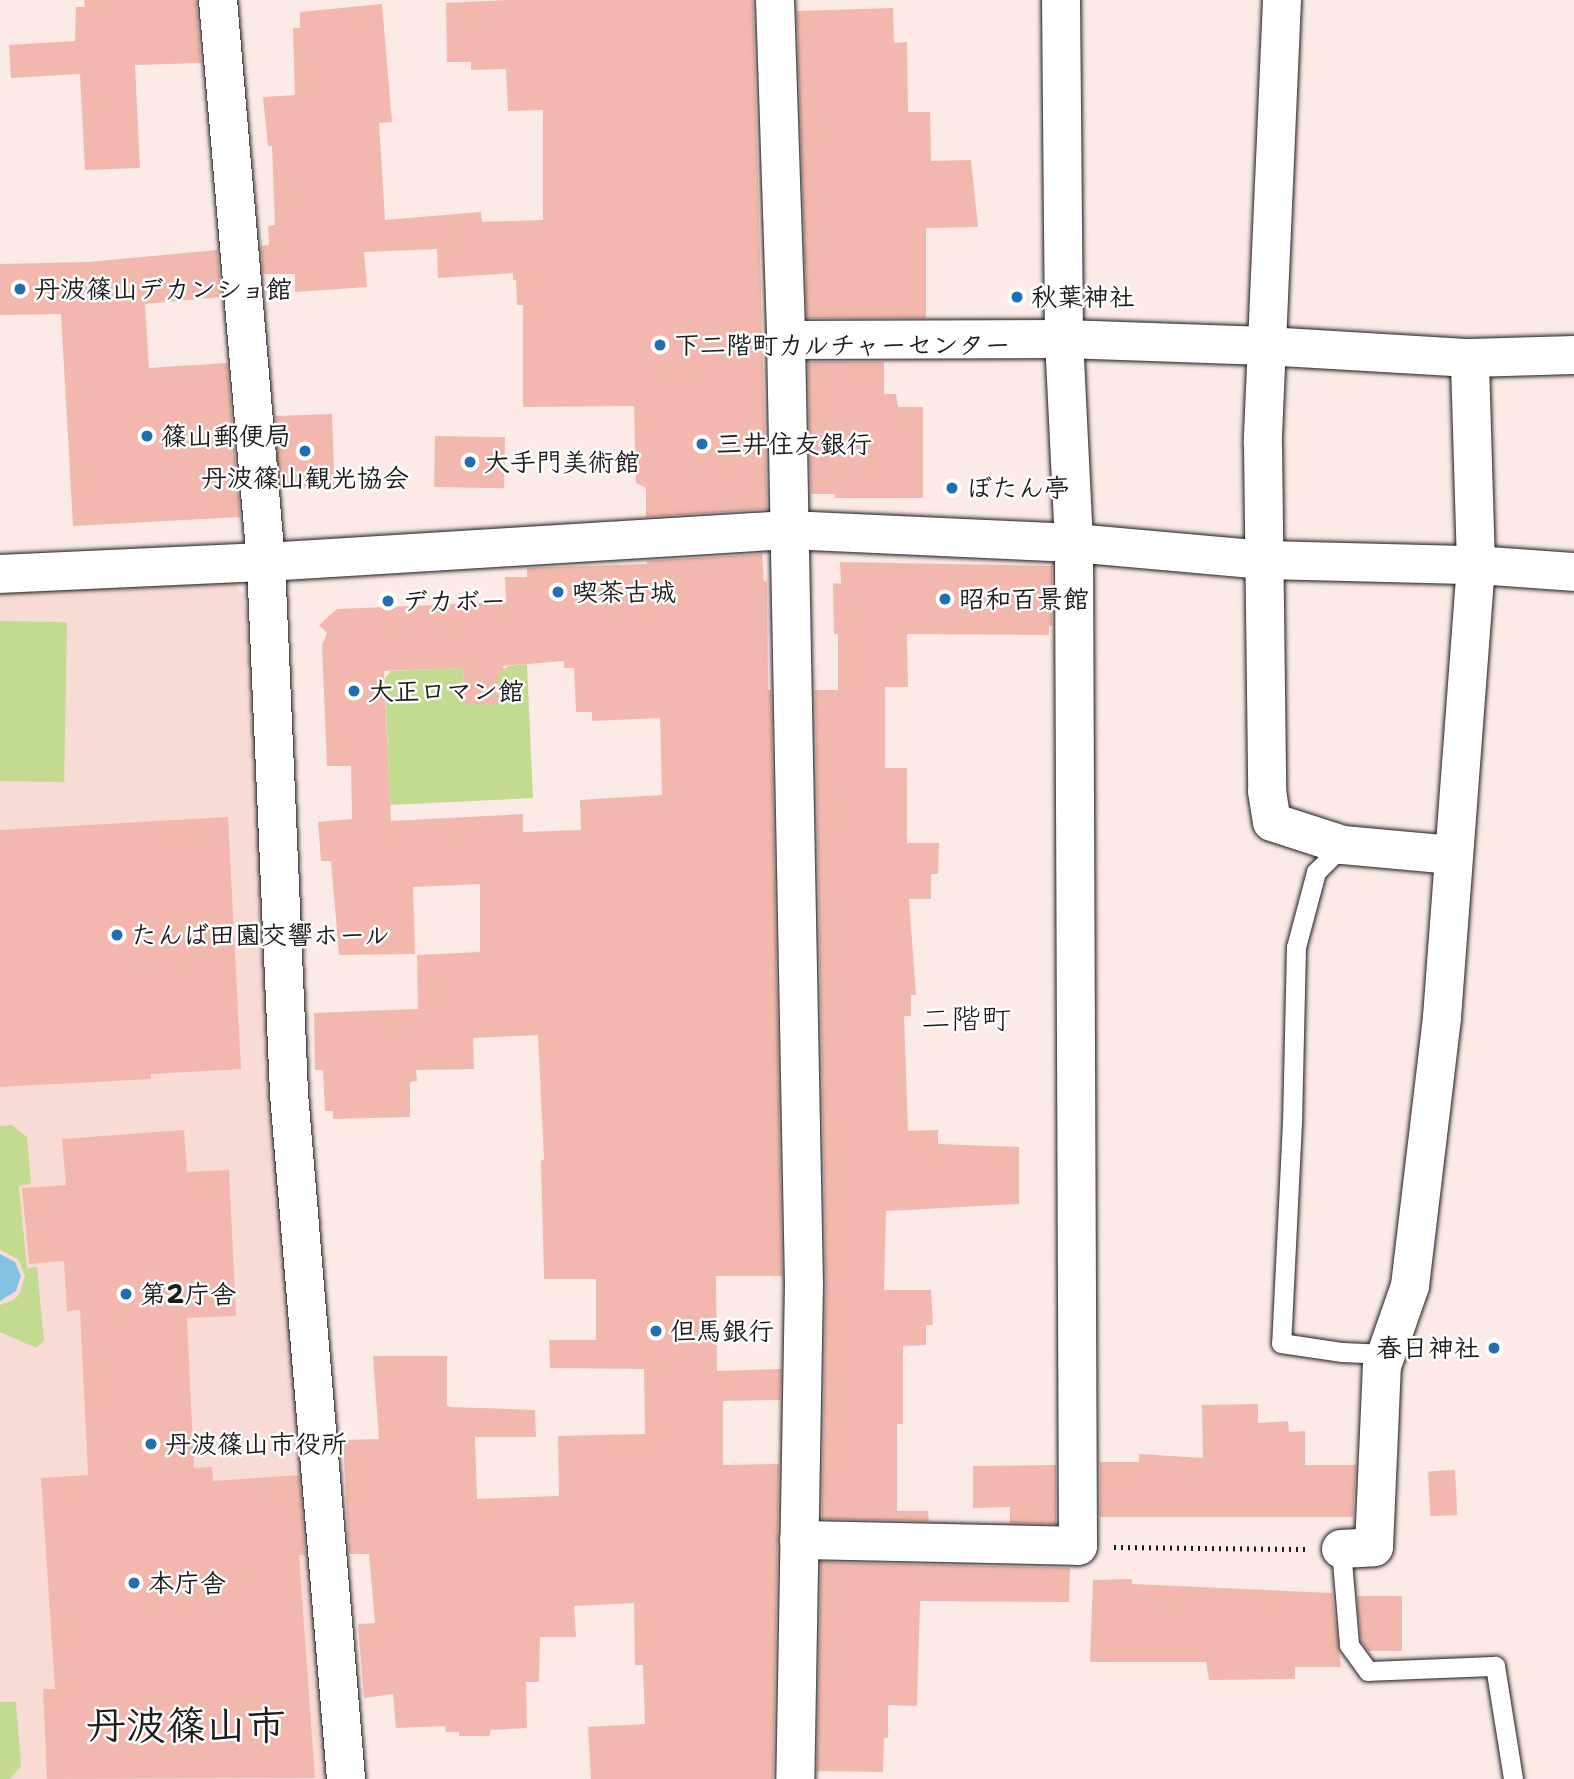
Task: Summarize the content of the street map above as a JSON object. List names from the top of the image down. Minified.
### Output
{"districts":["二階町","丹波篠山市"],"places":["丹波篠山デカンショ館","秋葉神社","下二階町カルチャーセンター","篠山郵便局","三井住友銀行","丹波篠山観光協会","大手門美術館","ぼたん亭","喫茶古城","昭和百景館","デカボー","大正ロマン館","たんば田園交響ホール","第2庁舎","但馬銀行","春日神社","丹波篠山市役所","本庁舎"]}
